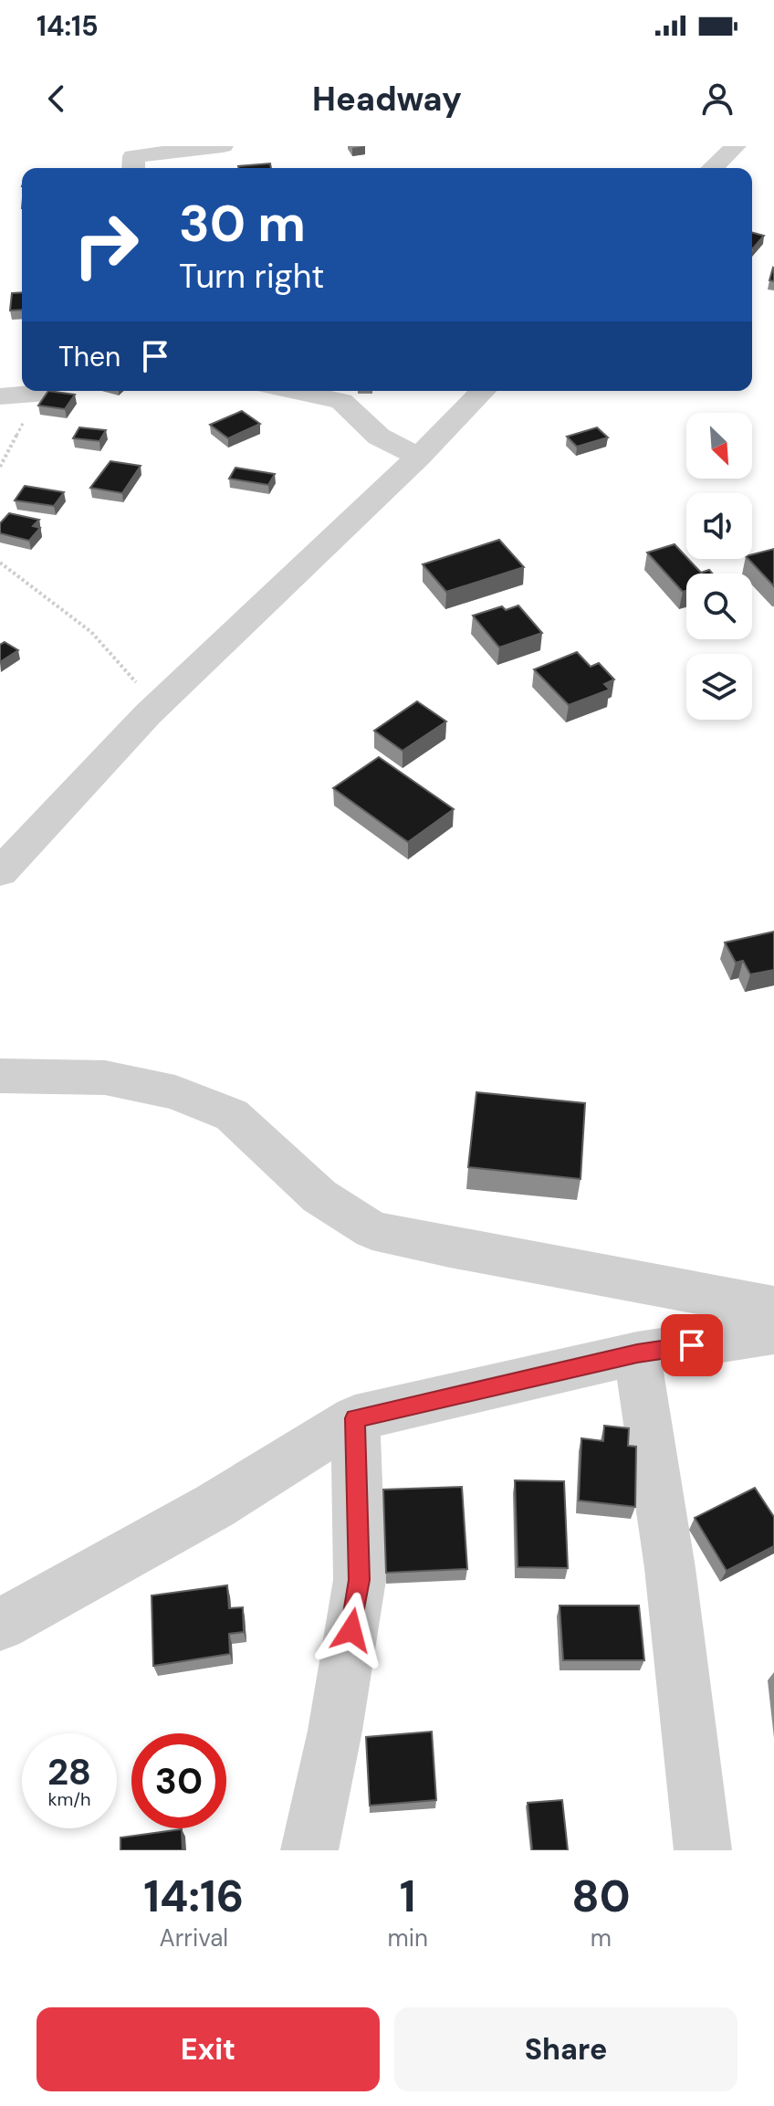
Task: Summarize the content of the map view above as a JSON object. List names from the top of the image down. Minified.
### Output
{"north":"bottom right","page":{"status":"14:15","header":"Headway","turn":["30 m","Turn right"],"then":"Then","speed":"28 km/h","limit":"30","eta":["14:16","Arrival","1","min","80","m"],"buttons":["Exit","Share"]}}
